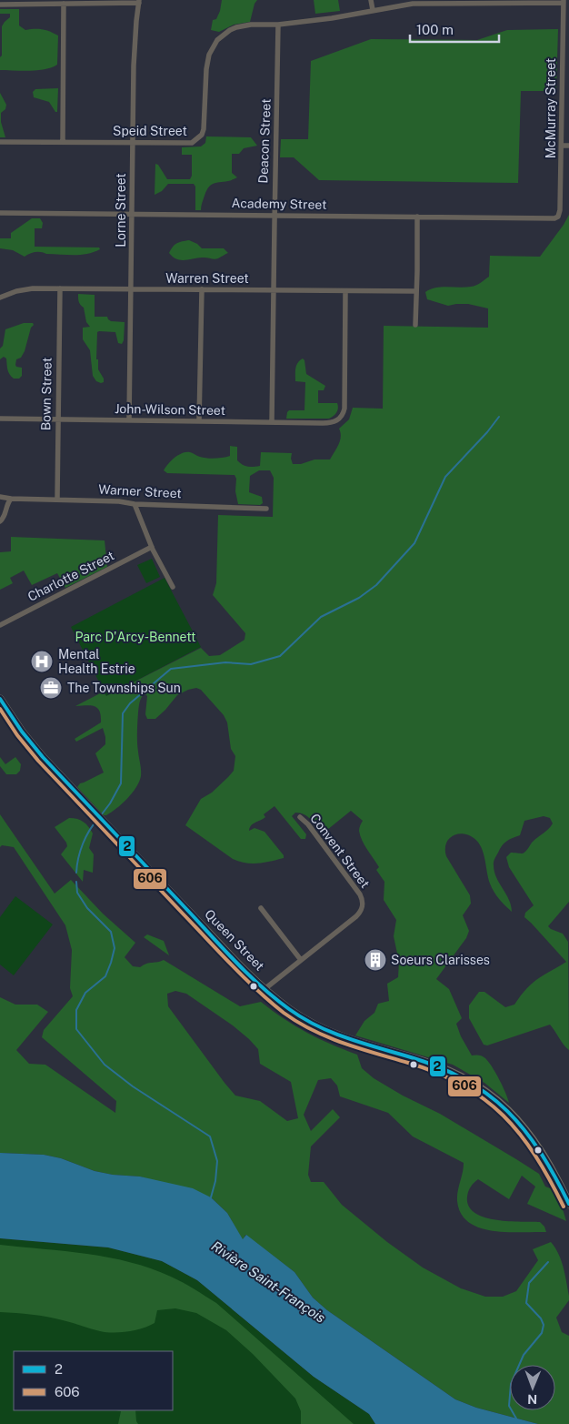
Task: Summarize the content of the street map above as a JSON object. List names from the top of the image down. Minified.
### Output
{"streets":{"main road":["Queen Street"],"street":["McMurray Street","Speid Street","Deacon Street","Academy Street","Lorne Street","Warren Street","Bown Street","John-Wilson Street","Warner Street","Charlotte Street","Convent Street"]},"crossings":[["McMurray Street","Speid Street"],["McMurray Street","Academy Street"],["Speid Street","Deacon Street"],["Speid Street","Lorne Street"],["Deacon Street","Academy Street"],["Deacon Street","Warren Street"],["Deacon Street","John-Wilson Street"],["Academy Street","Lorne Street"],["Lorne Street","Warren Street"],["Lorne Street","John-Wilson Street"],["Warren Street","Bown Street"],["Warren Street","John-Wilson Street"],["Bown Street","John-Wilson Street"],["Bown Street","Warner Street"],["Convent Street","Queen Street"]],"water":["Rivière Saint-François"],"parks":["Parc D'Arcy-Bennett"],"places":{"hospital":["Mental Health Estrie"],"office":["The Townships Sun"],"building":["Soeurs Clarisses"]},"lines":["transit line 2","transit line 606"],"legend":["2","606"],"scale_bar":"100 m","north":"bottom"}
